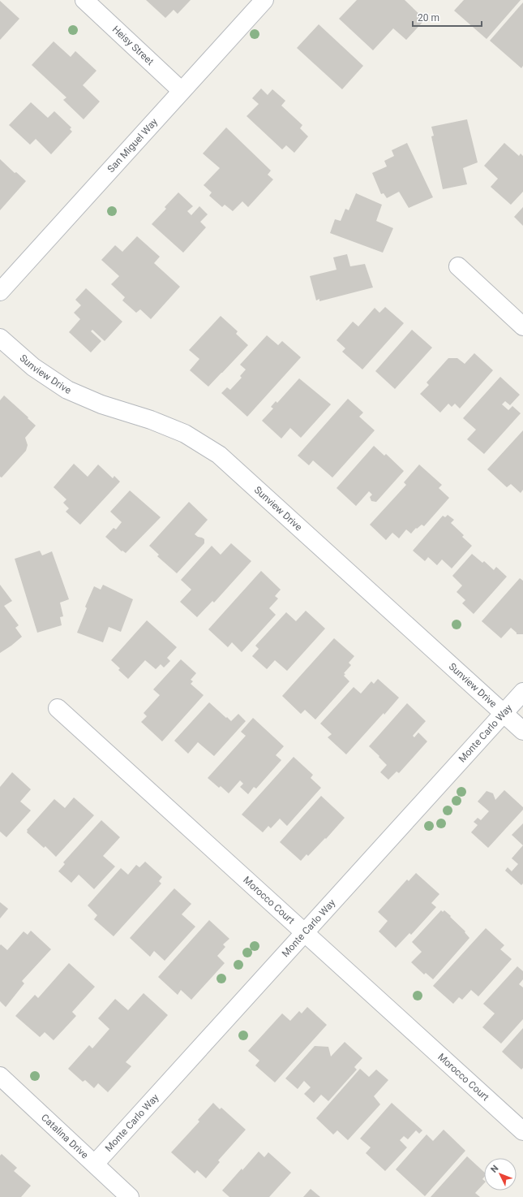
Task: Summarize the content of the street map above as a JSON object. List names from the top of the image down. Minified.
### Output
{"streets":{"street":["Heisy Street","San Miguel Way","Sunview Drive","Monte Carlo Way","Morocco Court","Catalina Drive"]},"crossings":[["Heisy Street","San Miguel Way"],["Sunview Drive","Monte Carlo Way"],["Monte Carlo Way","Morocco Court"],["Monte Carlo Way","Catalina Drive"]],"scale_bar":"20 m","north":"top left"}
